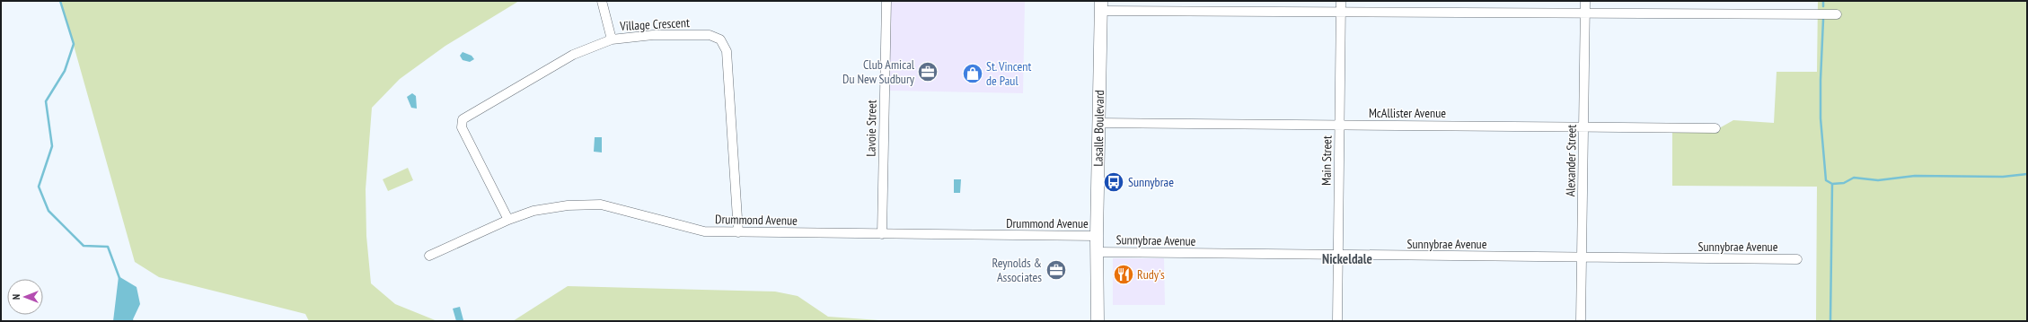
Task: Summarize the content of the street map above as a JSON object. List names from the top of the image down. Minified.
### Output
{"streets":{"main road":["Lasalle Boulevard"],"street":["Village Crescent","McAllister Avenue","Lavoie Street","Main Street","Alexander Street","Drummond Avenue","Sunnybrae Avenue"]},"crossings":[["Village Crescent","Drummond Avenue"],["McAllister Avenue","Lasalle Boulevard"],["McAllister Avenue","Main Street"],["McAllister Avenue","Alexander Street"],["Lavoie Street","Drummond Avenue"],["Lasalle Boulevard","Drummond Avenue"],["Lasalle Boulevard","Sunnybrae Avenue"],["Main Street","Sunnybrae Avenue"],["Alexander Street","Sunnybrae Avenue"]],"districts":["Nickeldale"],"places":{"office":["Club Amical Du New Sudbury","Reynolds & Associates"],"shop":["St. Vincent de Paul"],"bus stop":["Sunnybrae"],"restaurant":["Rudy's"]},"north":"left"}
